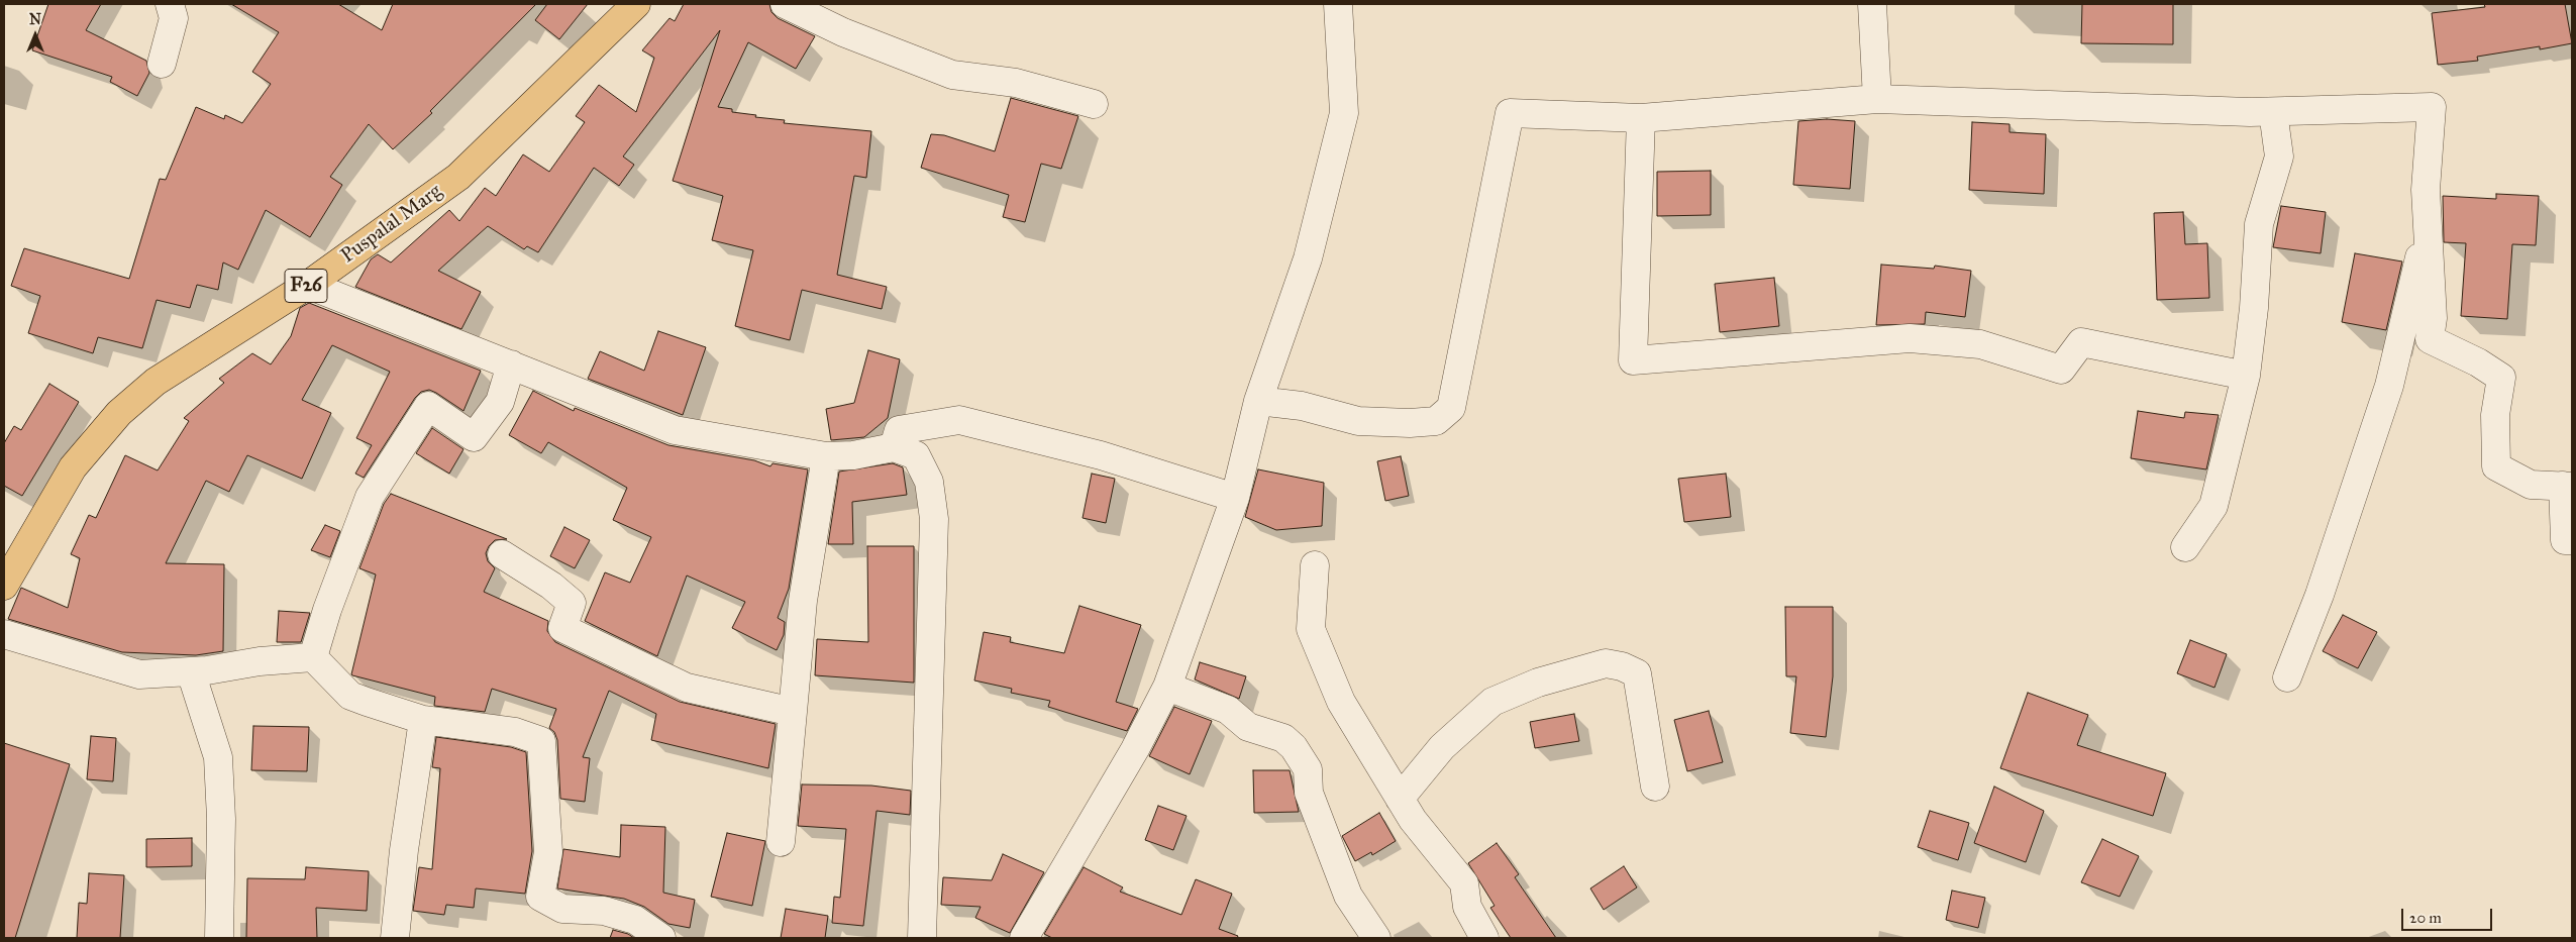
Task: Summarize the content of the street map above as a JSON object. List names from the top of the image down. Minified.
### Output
{"streets":{"main road":["Puspalal Marg","F26"]},"scale_bar":"20 m","north":"top"}
